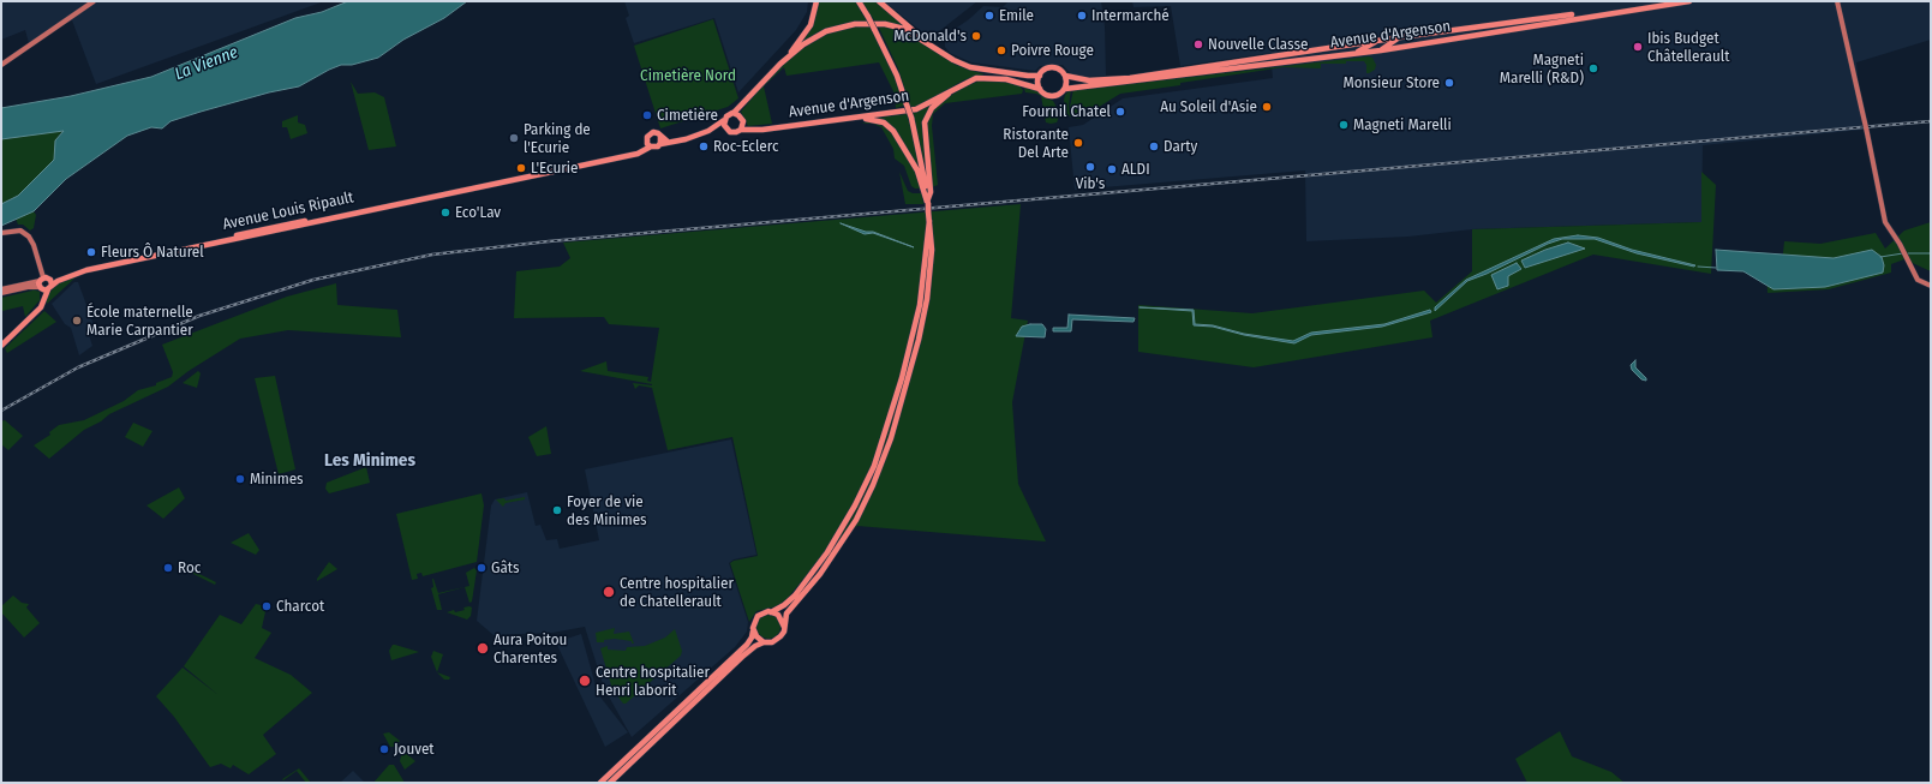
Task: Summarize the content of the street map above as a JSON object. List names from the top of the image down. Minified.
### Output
{"streets":{"main road":["Avenue d'Argenson","Avenue Louis Ripault"]},"districts":["Les Minimes"],"water":["La Vienne"],"parks":["Cimetière Nord"],"places":["Emile","Intermarché","McDonald's","Nouvelle Classe","Ibis Budget Châtellerault","Poivre Rouge","Magneti Marelli (R&D)","Monsieur Store","Au Soleil d'Asie","Fournil Chatel","Cimetière","Magneti Marelli","Parking de l'Ecurie","Ristorante Del Arte","Roc-Eclerc","Darty","Vib's","L'Ecurie","ALDI","Eco'Lav","Fleurs Ô Naturel","École maternelle Marie Carpantier","Minimes","Foyer de vie des Minimes","Roc","Gâts","Centre hospitalier de Chatellerault","Charcot","Aura Poitou Charentes","Centre hospitalier Henri laborit","Jouvet"]}
